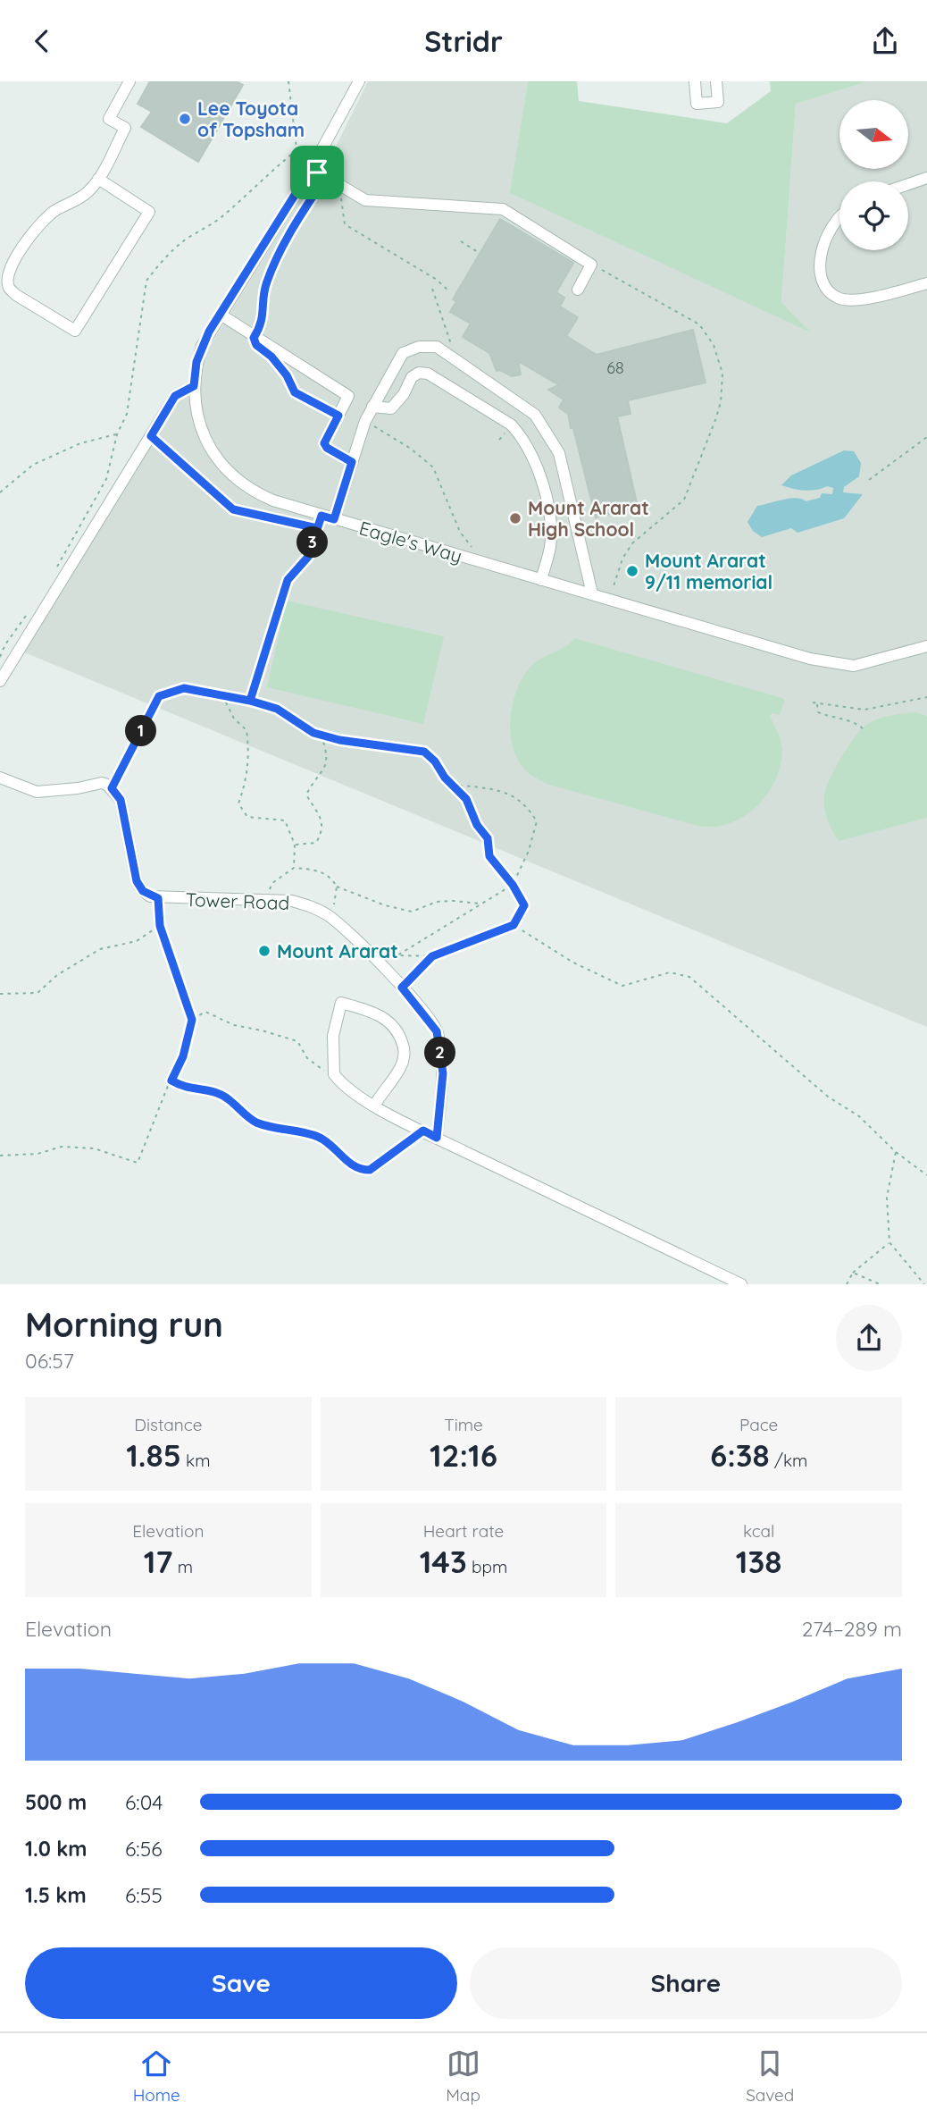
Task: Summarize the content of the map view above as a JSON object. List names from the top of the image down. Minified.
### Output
{"streets":{"street":["Eagle's Way","Tower Road"]},"places":["Lee Toyota of Topsham","Mount Ararat High School","Mount Ararat 9/11 memorial","Mount Ararat"],"house_numbers":["68"],"north":"right","page":{"header":"Stridr","pins":["3","1","2"],"heading":["Morning run","06:57"],"stats":[["Distance","1.85 km"],["Time","12:16"],["Pace","6:38 /km"],["Elevation","17 m"],["Heart rate","143 bpm"],["kcal","138"]],"chart":["Elevation","274–289 m"],"list":[{"name":"500 m","note":"6:04"},{"name":"1.0 km","note":"6:56"},{"name":"1.5 km","note":"6:55"}],"buttons":["Save","Share"],"tabs":["Home","Map","Saved"]}}
